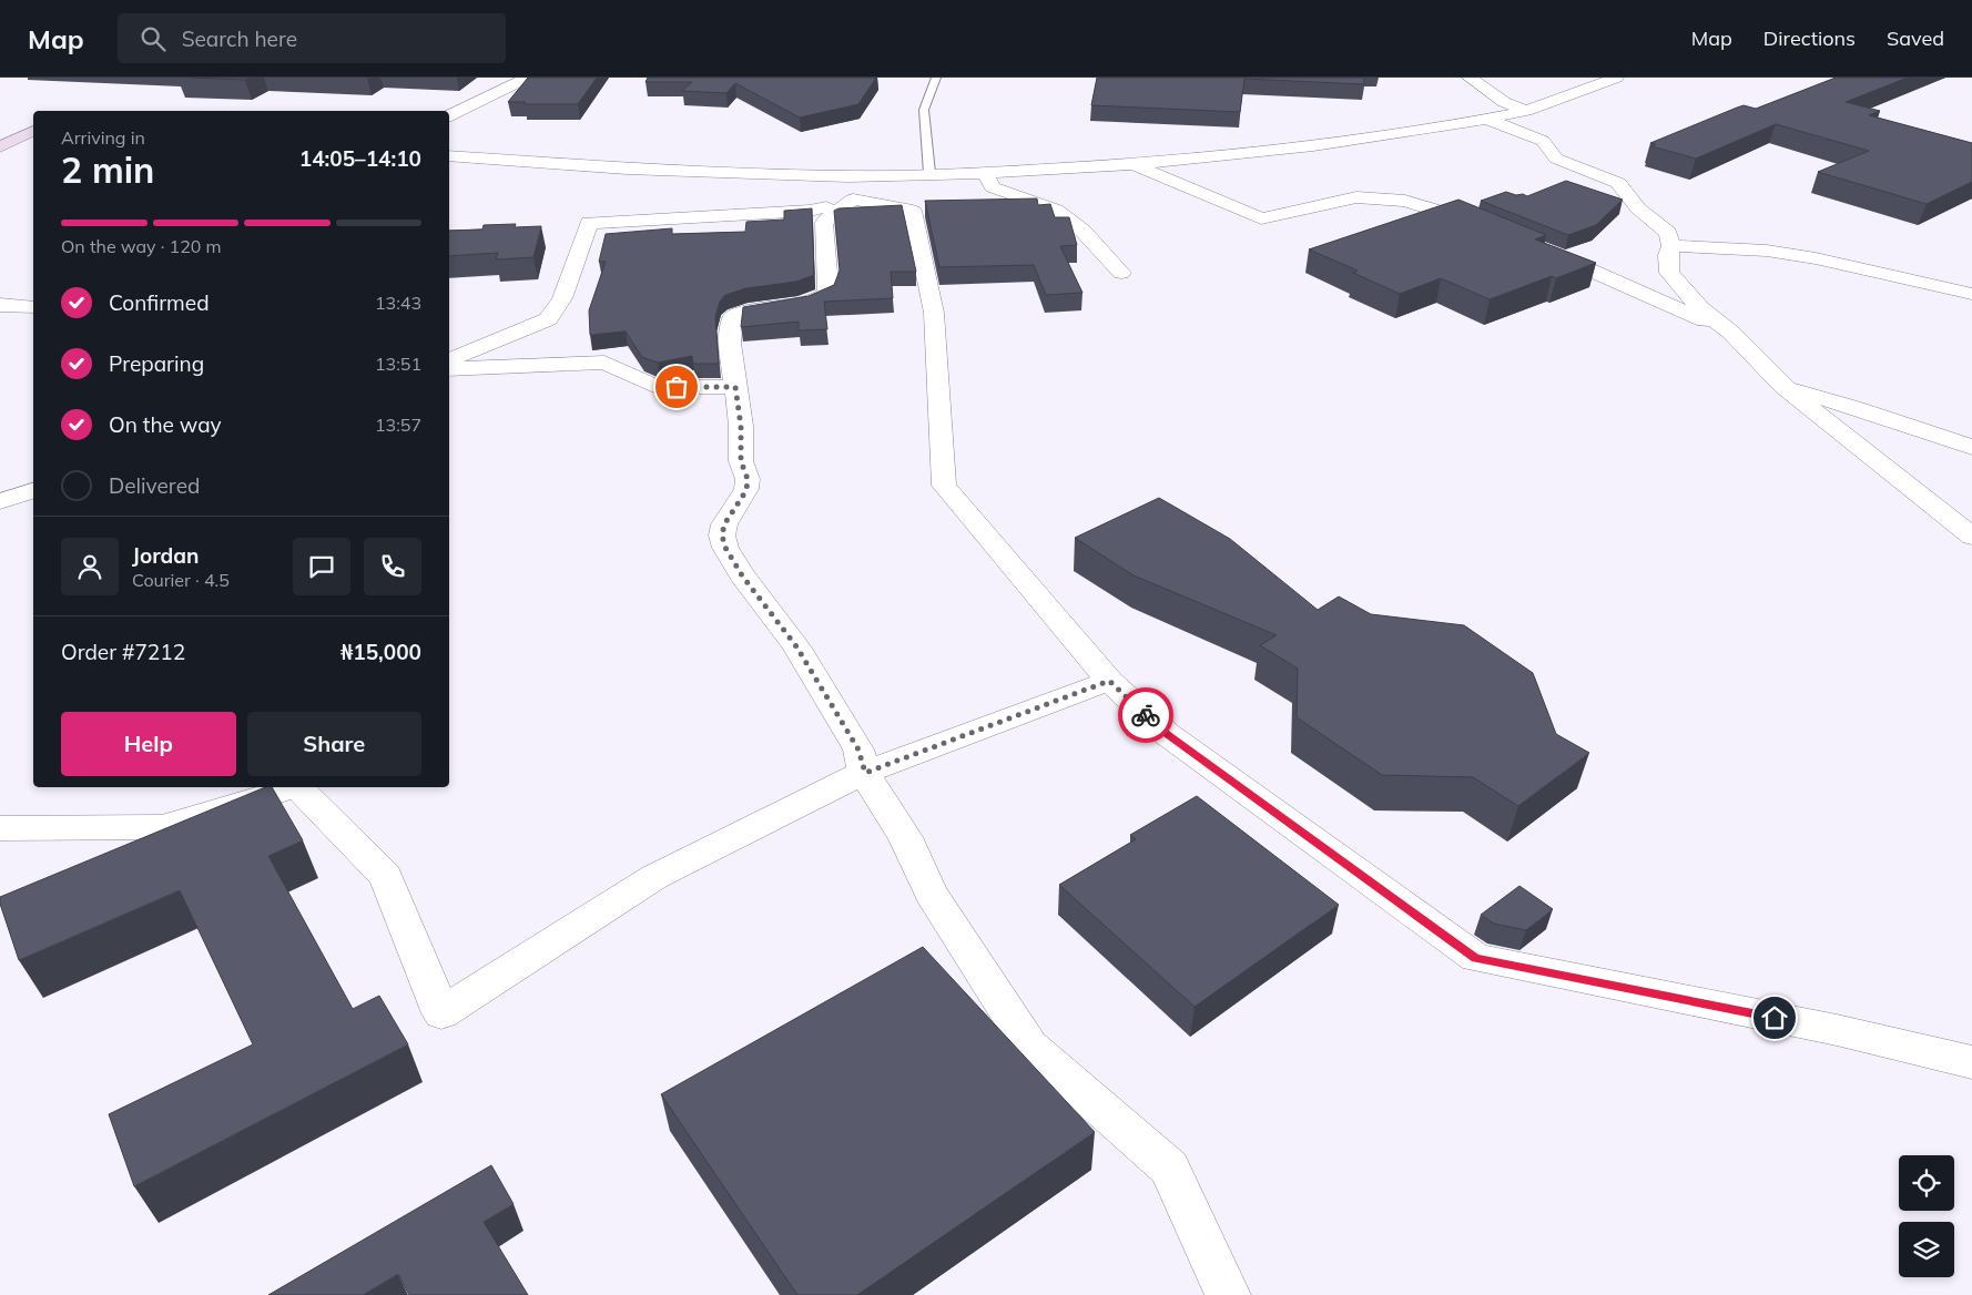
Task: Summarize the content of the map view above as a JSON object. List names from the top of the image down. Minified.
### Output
{"page":{"header":"Map","search":"Search here","nav":["Map","Directions","Saved"],"heading":["2 min","Arriving in","14:05–14:10"],"panel":["Jordan","Courier · 4.5","Order #7212","₦15,000"],"bar":"On the way · 120 m","list":[["Confirmed","13:43"],["Preparing","13:51"],["On the way","13:57"],"Delivered"],"buttons":["Help","Share"]}}
